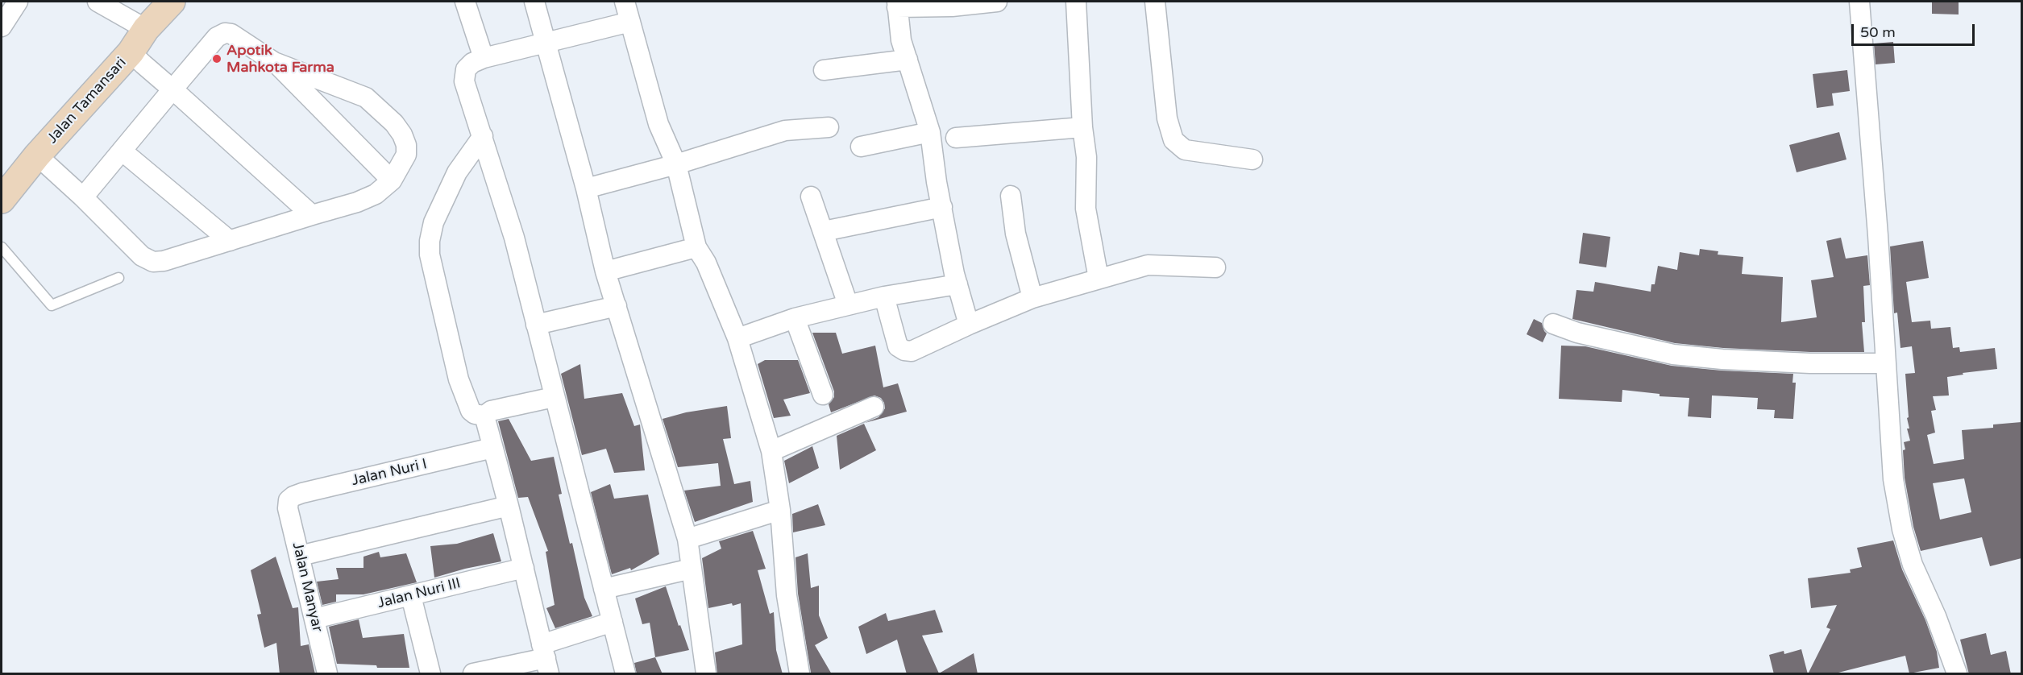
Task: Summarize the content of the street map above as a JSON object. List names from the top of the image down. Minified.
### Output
{"streets":{"main road":["Jalan Tamansari"],"street":["Jalan Nuri I","Jalan Manyar","Jalan Nuri III"]},"crossings":[["Jalan Nuri I","Jalan Manyar"],["Jalan Manyar","Jalan Nuri III"]],"places":["Apotik Mahkota Farma"],"scale_bar":"50 m"}
